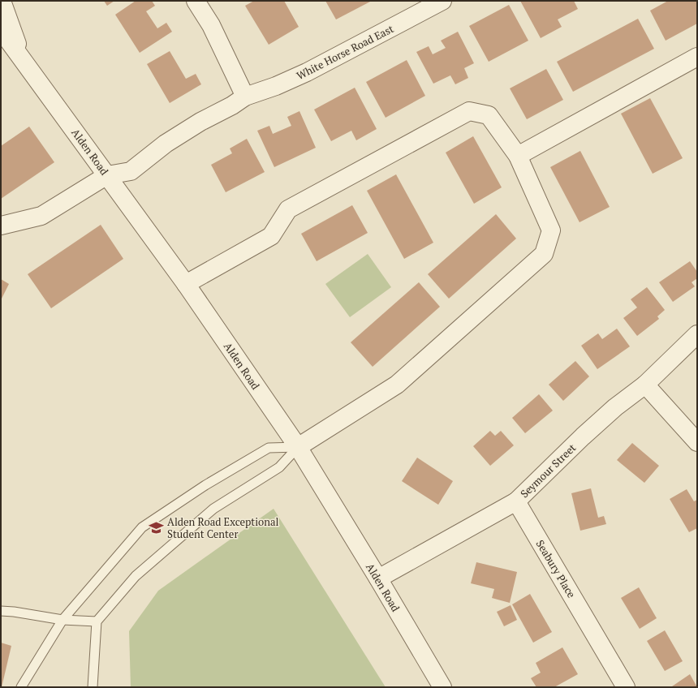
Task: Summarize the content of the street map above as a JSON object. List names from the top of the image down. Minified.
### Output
{"streets":{"street":["White Horse Road East","Alden Road","Seymour Street","Seabury Place"]},"crossings":[["White Horse Road East","Alden Road"],["Alden Road","Seymour Street"],["Seymour Street","Seabury Place"]],"places":{"school or university":["Alden Road Exceptional Student Center"]}}
